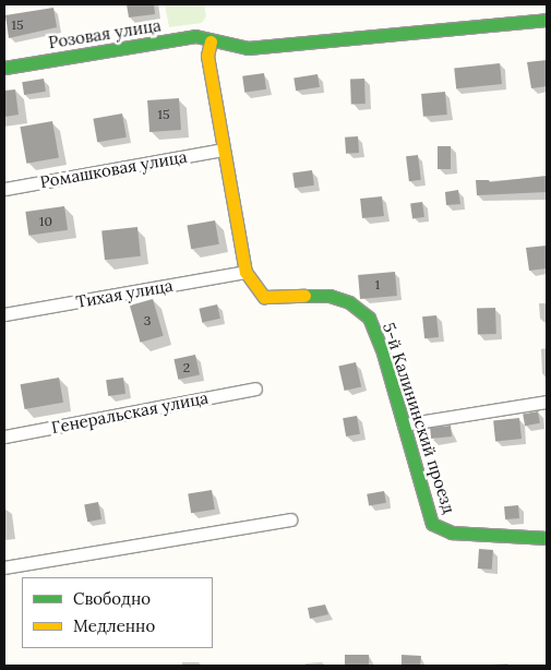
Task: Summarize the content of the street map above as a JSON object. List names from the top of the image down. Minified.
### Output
{"streets":{"street":["Розовая улица","Ромашковая улица","Тихая улица","Генеральская улица","5-й Калининский проезд"]},"crossings":[["Тихая улица","5-й Калининский проезд"]],"house_numbers":["15","15","10","1","3","2"],"legend":["Свободно","Медленно"]}
